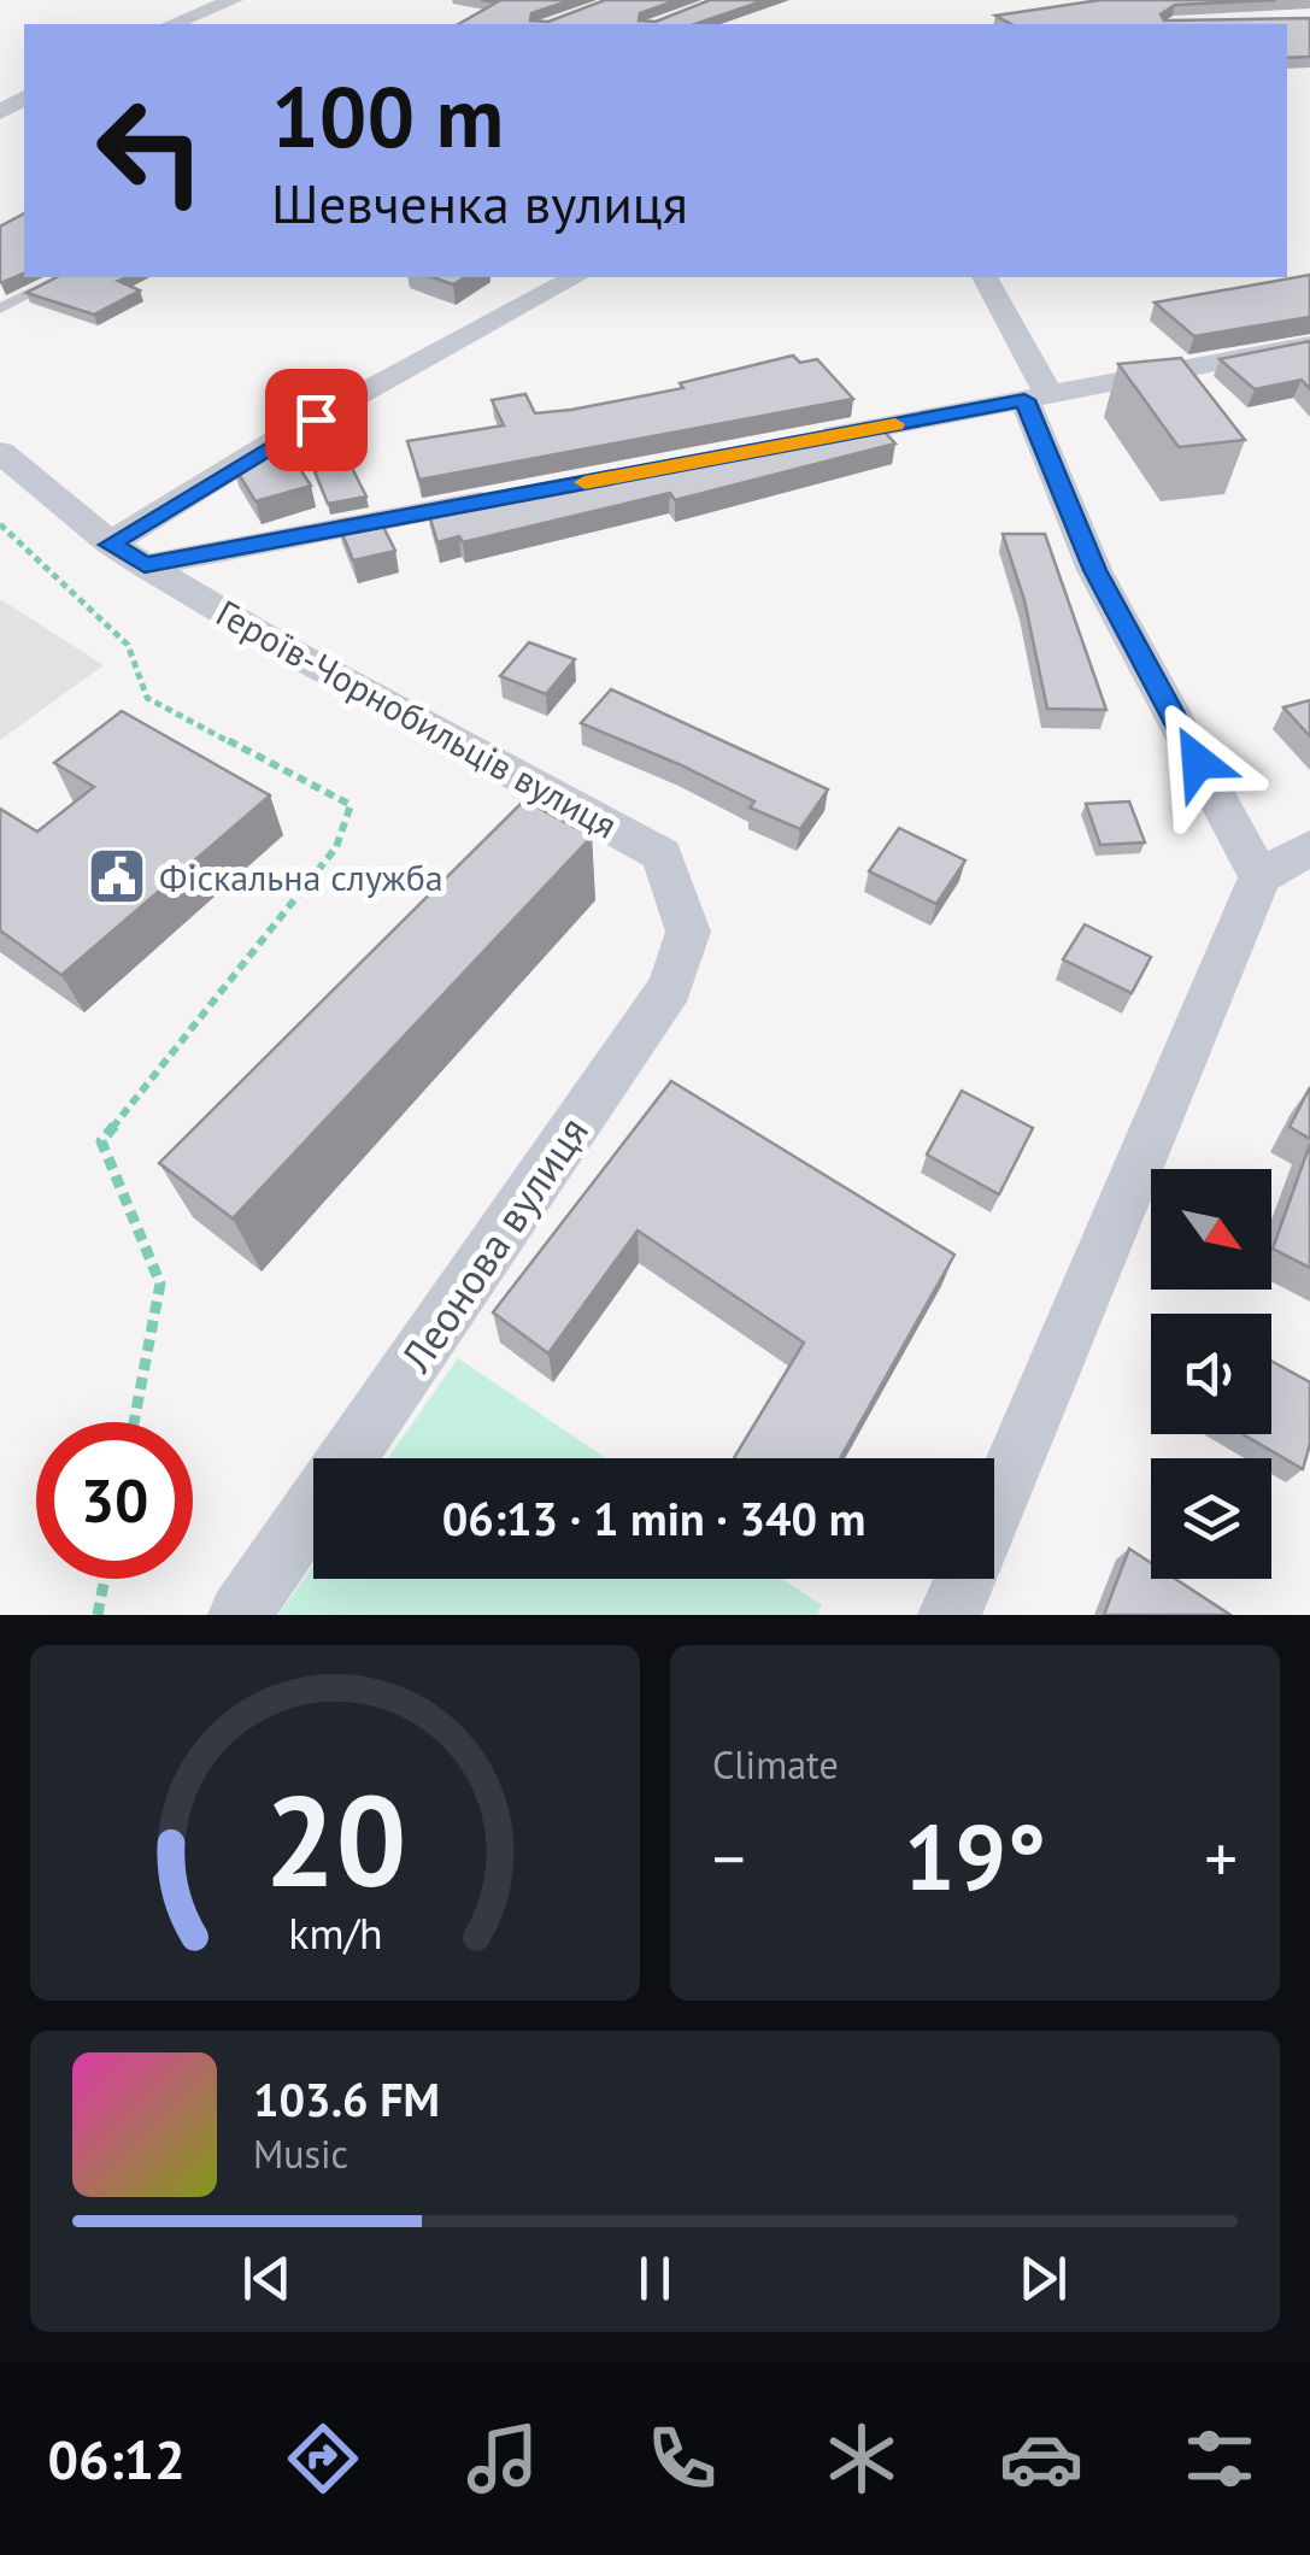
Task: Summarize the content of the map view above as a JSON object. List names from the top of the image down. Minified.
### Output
{"streets":{"street":["Героїв-Чорнобильців вулиця","Леонова вулиця"]},"crossings":[["Героїв-Чорнобильців вулиця","Леонова вулиця"]],"places":{"public building":["Фіскальна служба"]},"north":"bottom right","page":{"turn":["100 m","Шевченка вулиця"],"limit":"30","trip":"06:13 · 1 min · 340 m","tile":"Climate","heat":["−","19°","+"],"song":["103.6 FM","Music"],"tabs":"06:12","gauge":["20","km/h"]}}
